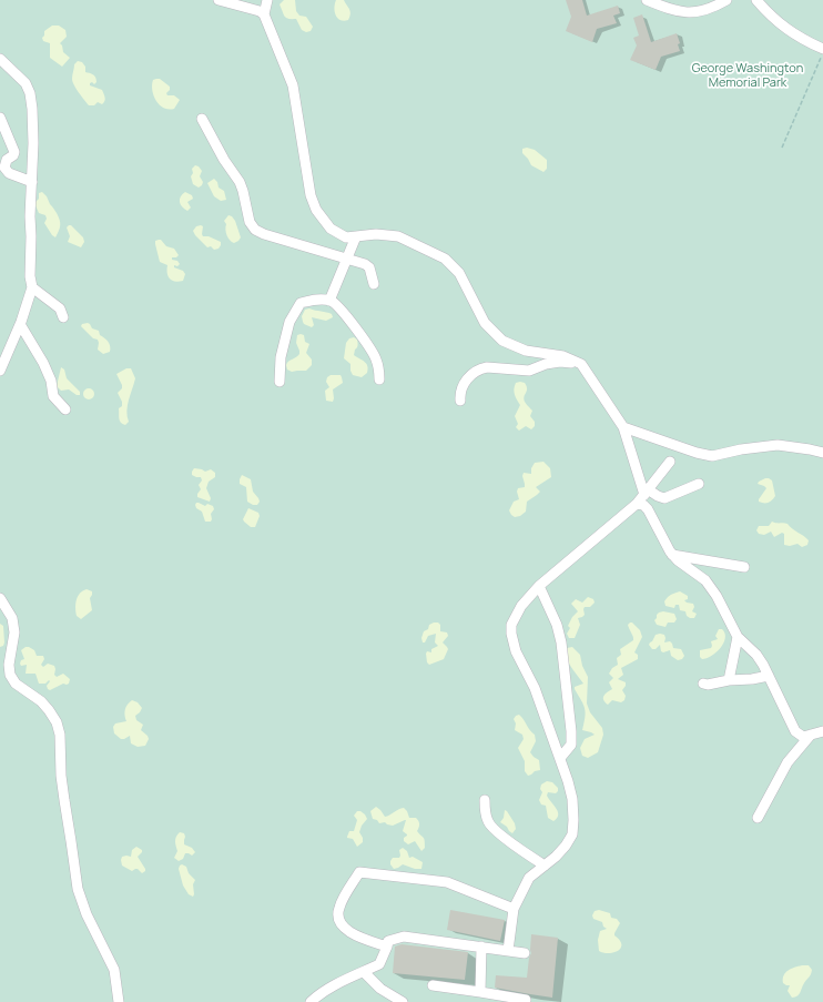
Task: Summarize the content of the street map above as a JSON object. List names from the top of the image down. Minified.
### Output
{"parks":["George Washington Memorial Park"]}
